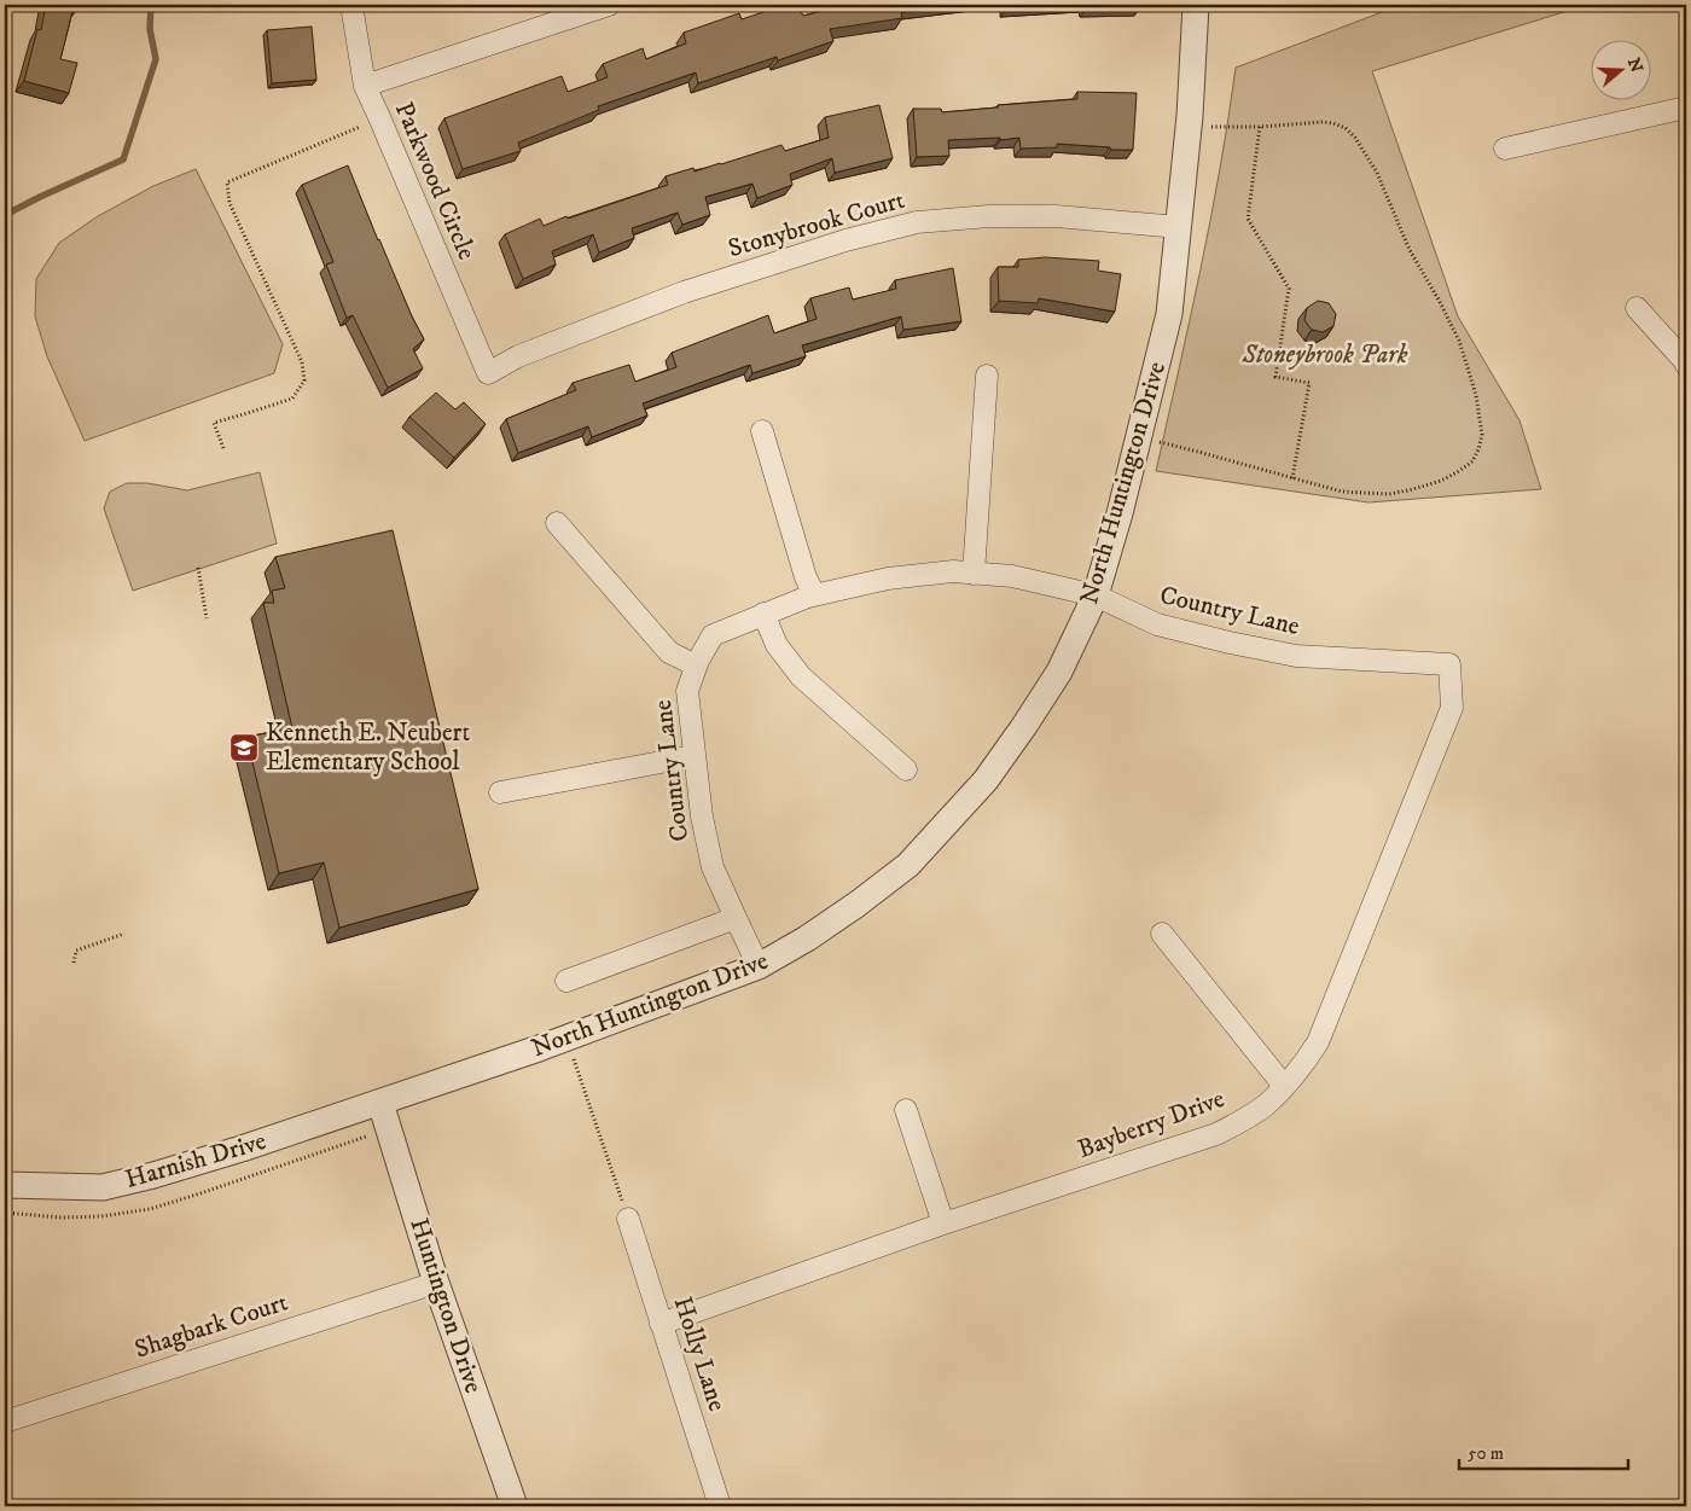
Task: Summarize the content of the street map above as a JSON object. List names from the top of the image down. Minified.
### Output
{"streets":{"street":["Parkwood Circle","Stonybrook Court","North Huntington Drive","Country Lane","Bayberry Drive","Harnish Drive","Huntington Drive","Shagbark Court","Holly Lane"]},"crossings":[["Parkwood Circle","Stonybrook Court"],["Stonybrook Court","North Huntington Drive"],["North Huntington Drive","Country Lane"],["North Huntington Drive","Harnish Drive"],["North Huntington Drive","Huntington Drive"],["Country Lane","Bayberry Drive"],["Bayberry Drive","Holly Lane"],["Harnish Drive","Huntington Drive"],["Huntington Drive","Shagbark Court"]],"parks":["Stoneybrook Park"],"places":{"school or university":["Kenneth E. Neubert Elementary School"]},"scale_bar":"50 m","north":"right"}
